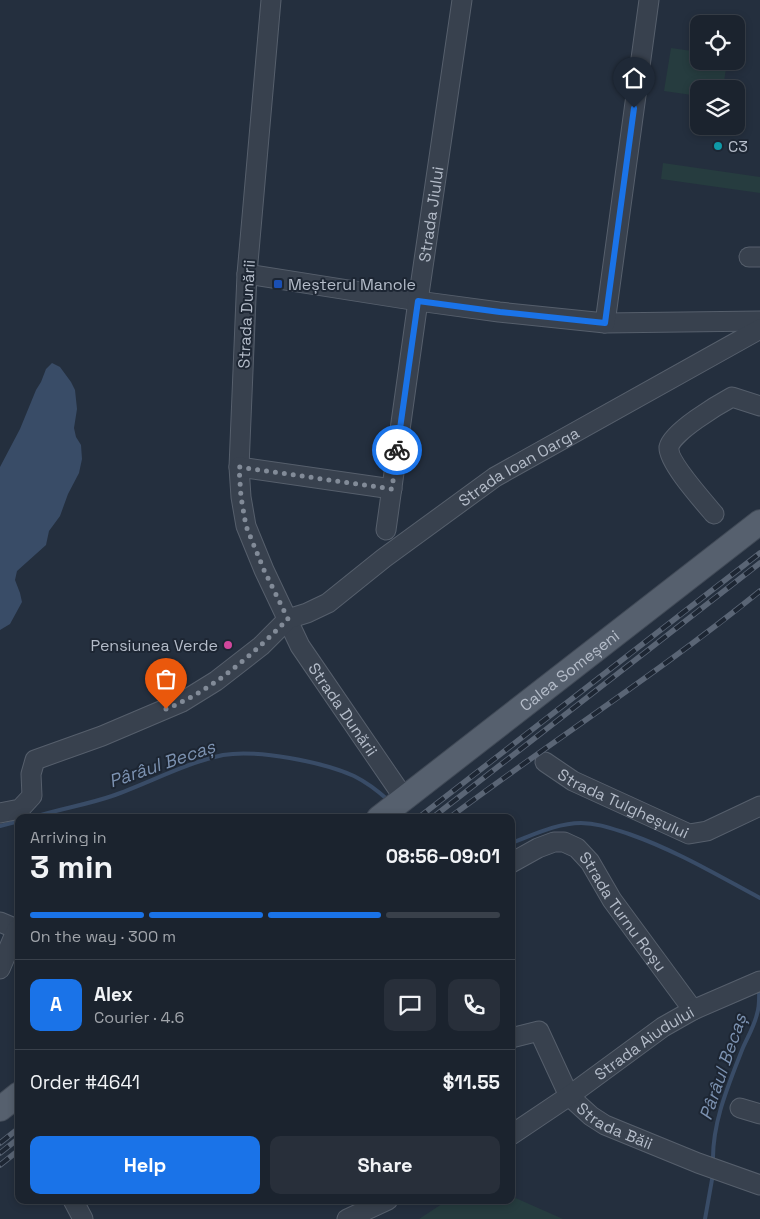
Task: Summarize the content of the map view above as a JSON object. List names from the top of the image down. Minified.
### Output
{"streets":{"main road":["Calea Someșeni"],"street":["Strada Jiului","Strada Dunării","Strada Ioan Oarga","Strada Tulgheșului","Strada Turnu Roșu","Strada Aiudului","Strada Băii"]},"crossings":[["Strada Dunării","Strada Ioan Oarga"],["Strada Dunării","Calea Someșeni"],["Strada Turnu Roșu","Strada Aiudului"],["Strada Aiudului","Strada Băii"]],"water":["Pârâul Becaș"],"places":{"other":["C3","Pensiunea Verde"],"transit":["Meșterul Manole"]},"page":{"heading":["3 min","Arriving in","08:56–09:01"],"panel":["Alex","Courier · 4.6","Order #4641","$11.55"],"bar":"On the way · 300 m","round":"A","buttons":["Help","Share"]}}
